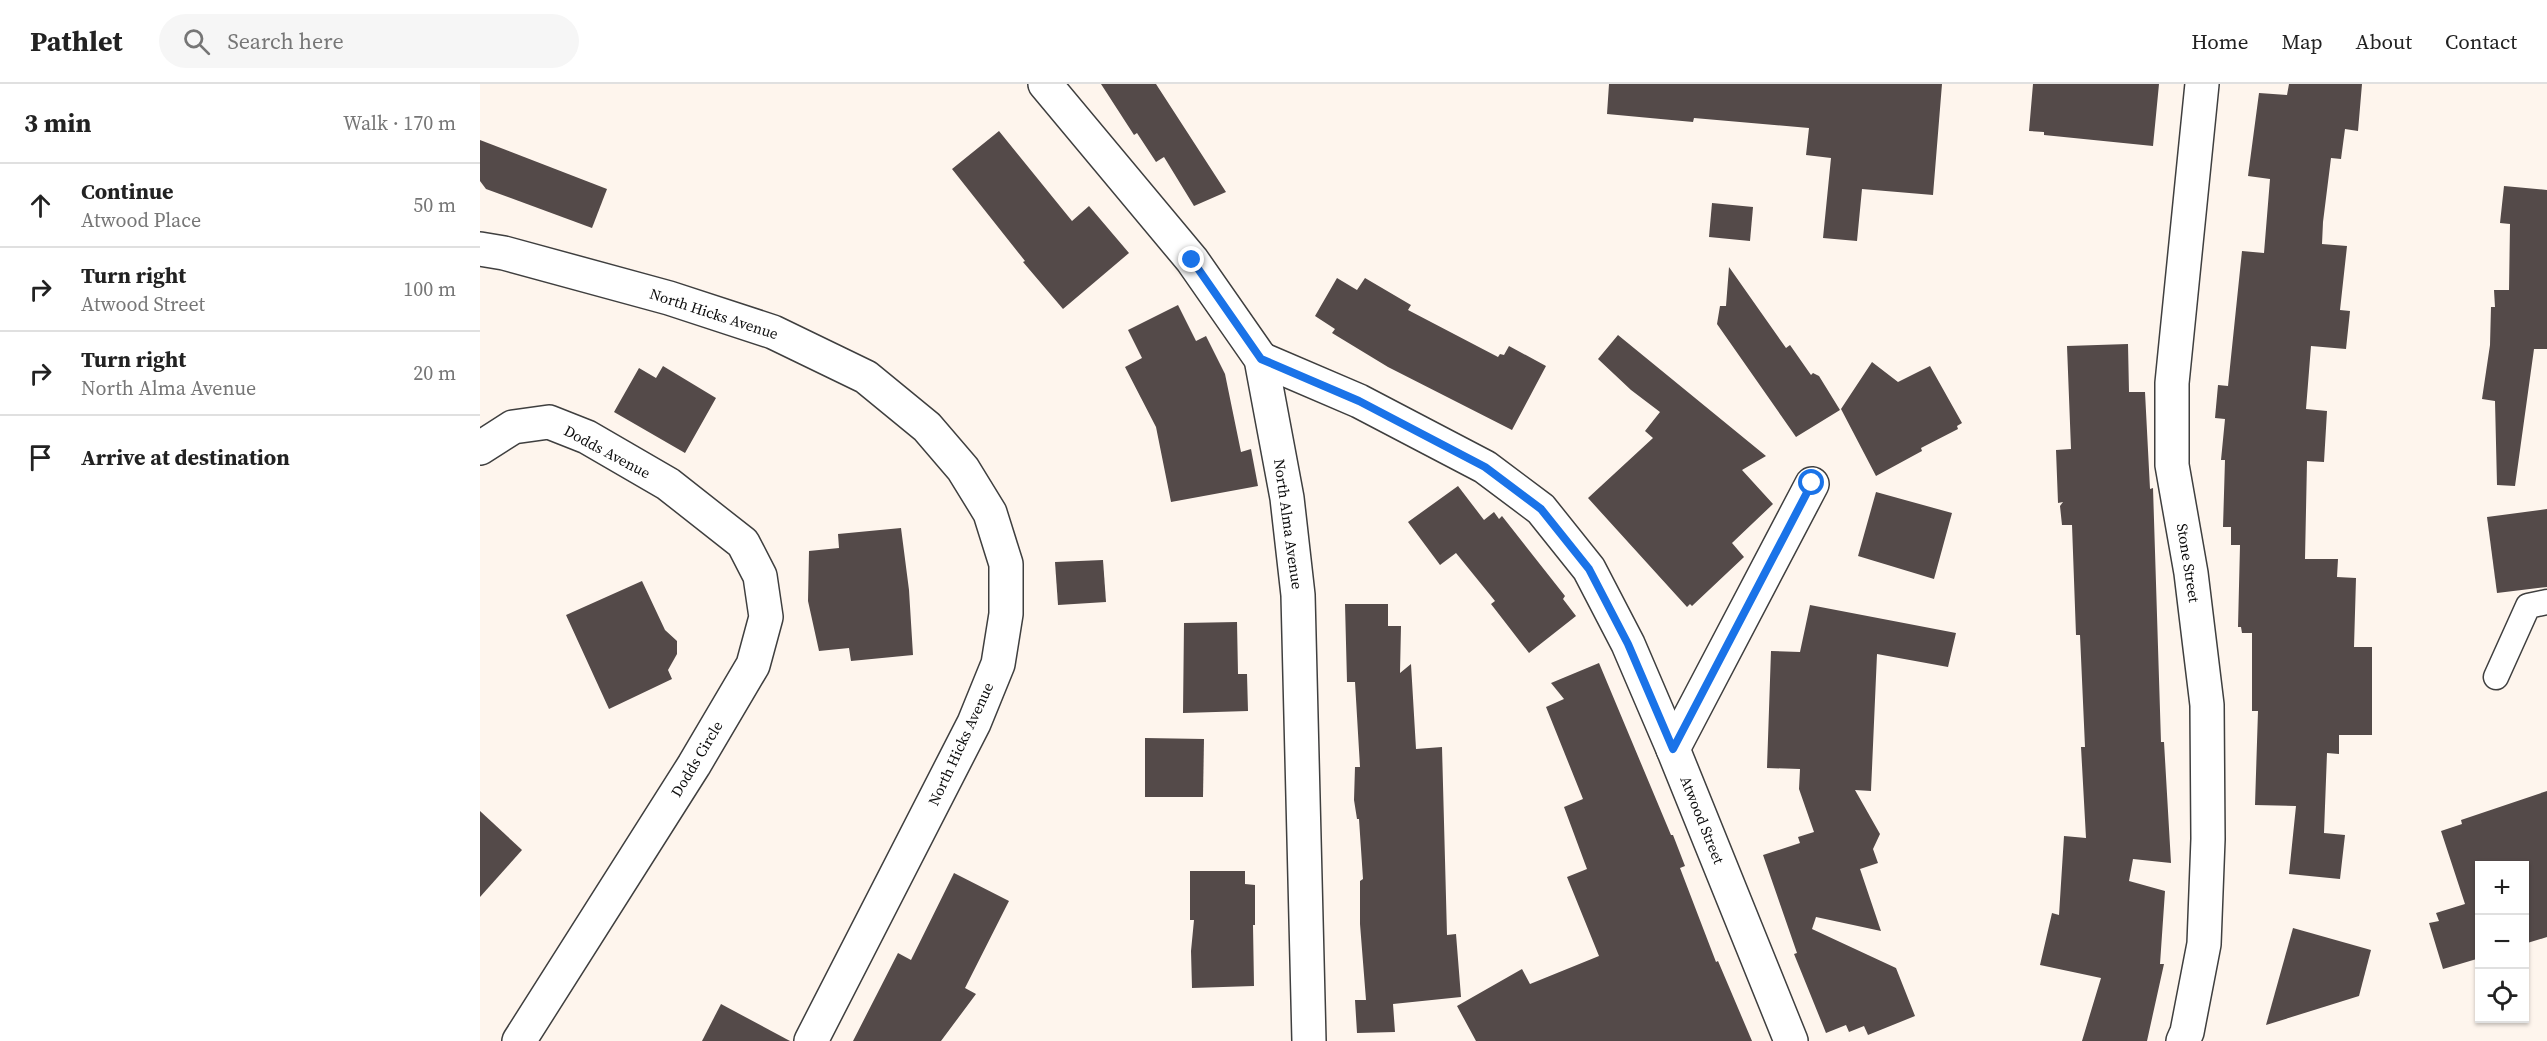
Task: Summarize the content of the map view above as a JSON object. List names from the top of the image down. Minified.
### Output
{"streets":{"street":["North Hicks Avenue","Dodds Avenue","North Alma Avenue","Stone Street","Dodds Circle","Atwood Street"]},"crossings":[["Dodds Avenue","Dodds Circle"],["North Alma Avenue","Atwood Street"]],"page":{"header":"Pathlet","search":"Search here","nav":["Home","Map","About","Contact"],"heading":["3 min","Walk · 170 m"],"list":[["Continue","Atwood Place","50 m"],["Turn right","Atwood Street","100 m"],["Turn right","North Alma Avenue","20 m"],"Arrive at destination"],"map_buttons":["+","−"]}}
